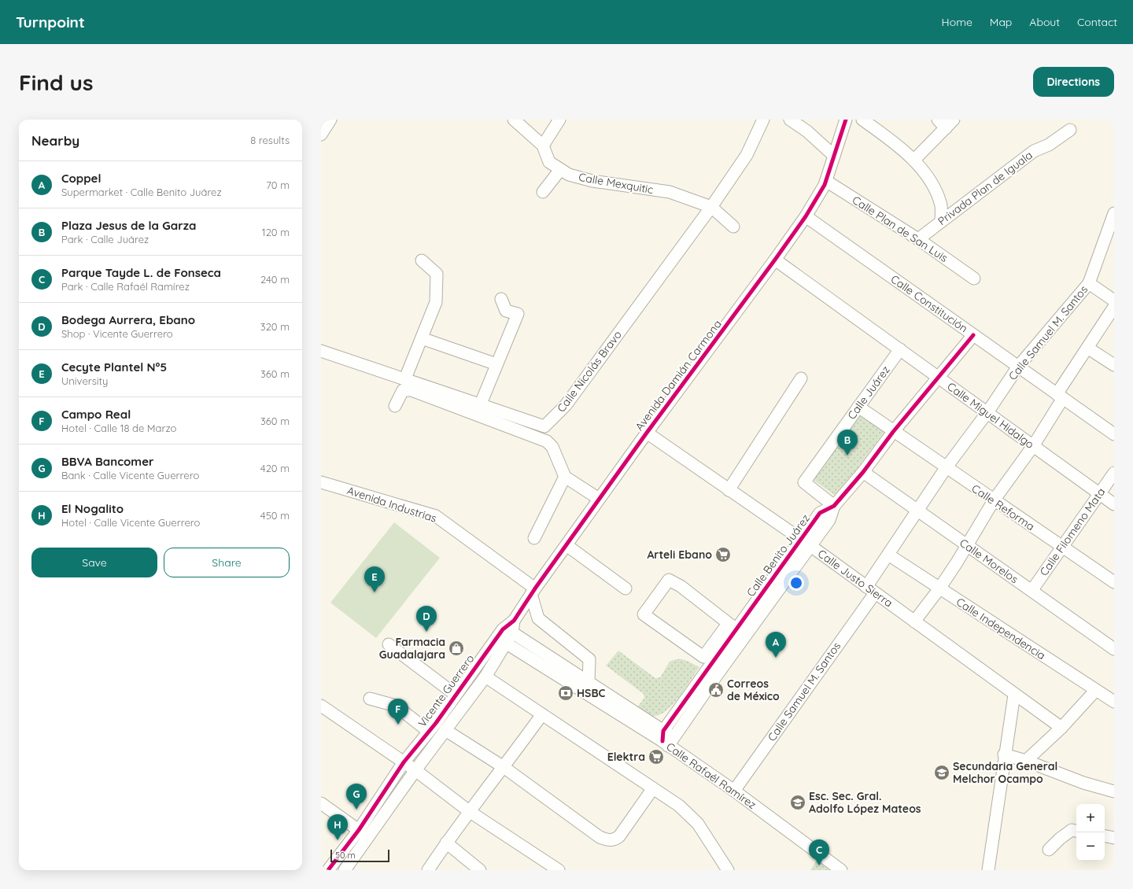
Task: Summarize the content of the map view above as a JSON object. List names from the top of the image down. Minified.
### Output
{"streets":{"street":["Calle Mexquitic","Privada Plan de Iguala","Calle Plan de San Luis","Calle Constitución","Calle Samuel M. Santos","Calle Nicolás Bravo","Avenida Damián Carmona","Calle Juárez","Calle Miguel Hidalgo","Avenida Industrias","Calle Reforma","Calle Filomeno Mata","Calle Benito Juárez","Calle Morelos","Calle Justo Sierra","Calle Independencia","Vicente Guerrero","Calle Rafaél Ramírez"]},"crossings":[["Calle Mexquitic","Calle Nicolás Bravo"],["Privada Plan de Iguala","Calle Plan de San Luis"],["Calle Plan de San Luis","Avenida Damián Carmona"],["Calle Constitución","Calle Samuel M. Santos"],["Calle Constitución","Avenida Damián Carmona"],["Calle Constitución","Calle Benito Juárez"],["Calle Samuel M. Santos","Calle Miguel Hidalgo"],["Calle Samuel M. Santos","Calle Reforma"],["Calle Samuel M. Santos","Calle Morelos"],["Calle Samuel M. Santos","Calle Justo Sierra"],["Calle Samuel M. Santos","Calle Independencia"],["Calle Samuel M. Santos","Calle Rafaél Ramírez"],["Avenida Damián Carmona","Calle Miguel Hidalgo"],["Avenida Damián Carmona","Avenida Industrias"],["Avenida Damián Carmona","Calle Justo Sierra"],["Avenida Damián Carmona","Vicente Guerrero"],["Avenida Damián Carmona","Calle Rafaél Ramírez"],["Calle Juárez","Calle Miguel Hidalgo"],["Calle Juárez","Calle Reforma"],["Calle Juárez","Calle Benito Juárez"],["Calle Miguel Hidalgo","Calle Filomeno Mata"],["Calle Miguel Hidalgo","Calle Benito Juárez"],["Calle Reforma","Calle Filomeno Mata"],["Calle Reforma","Calle Benito Juárez"],["Calle Filomeno Mata","Calle Morelos"],["Calle Benito Juárez","Calle Morelos"],["Calle Benito Juárez","Calle Justo Sierra"],["Calle Benito Juárez","Calle Rafaél Ramírez"],["Vicente Guerrero","Calle Rafaél Ramírez"]],"places":{"supermarket":["Arteli Ebano","Elektra"],"shop":["Farmacia Guadalajara"],"public building":["Correos de México"],"bank":["HSBC"],"school or university":["Secundaria General Melchor Ocampo","Esc. Sec. Gral. Adolfo López Mateos"]},"scale_bar":"50 m","page":{"header":"Turnpoint","nav":["Home","Map","About","Contact"],"buttons":["Directions",["Save","Share"]],"title":"Find us","heading":["Nearby","8 results"],"list":[{"mark":"A","name":"Coppel","note":"Supermarket · Calle Benito Juárez","value":"70 m"},{"mark":"B","name":"Plaza Jesus de la Garza","note":"Park · Calle Juárez","value":"120 m"},{"mark":"C","name":"Parque Tayde L. de Fonseca","note":"Park · Calle Rafaél Ramírez","value":"240 m"},{"mark":"D","name":"Bodega Aurrera, Ebano","note":"Shop · Vicente Guerrero","value":"320 m"},{"mark":"E","name":"Cecyte Plantel N°5","note":"University","value":"360 m"},{"mark":"F","name":"Campo Real","note":"Hotel · Calle 18 de Marzo","value":"360 m"},{"mark":"G","name":"BBVA Bancomer","note":"Bank · Calle Vicente Guerrero","value":"420 m"},{"mark":"H","name":"El Nogalito","note":"Hotel · Calle Vicente Guerrero","value":"450 m"}],"pins":["B","E","D","A","F","G","H","C"],"map_buttons":["+","−"],"scale":"50 m"}}
